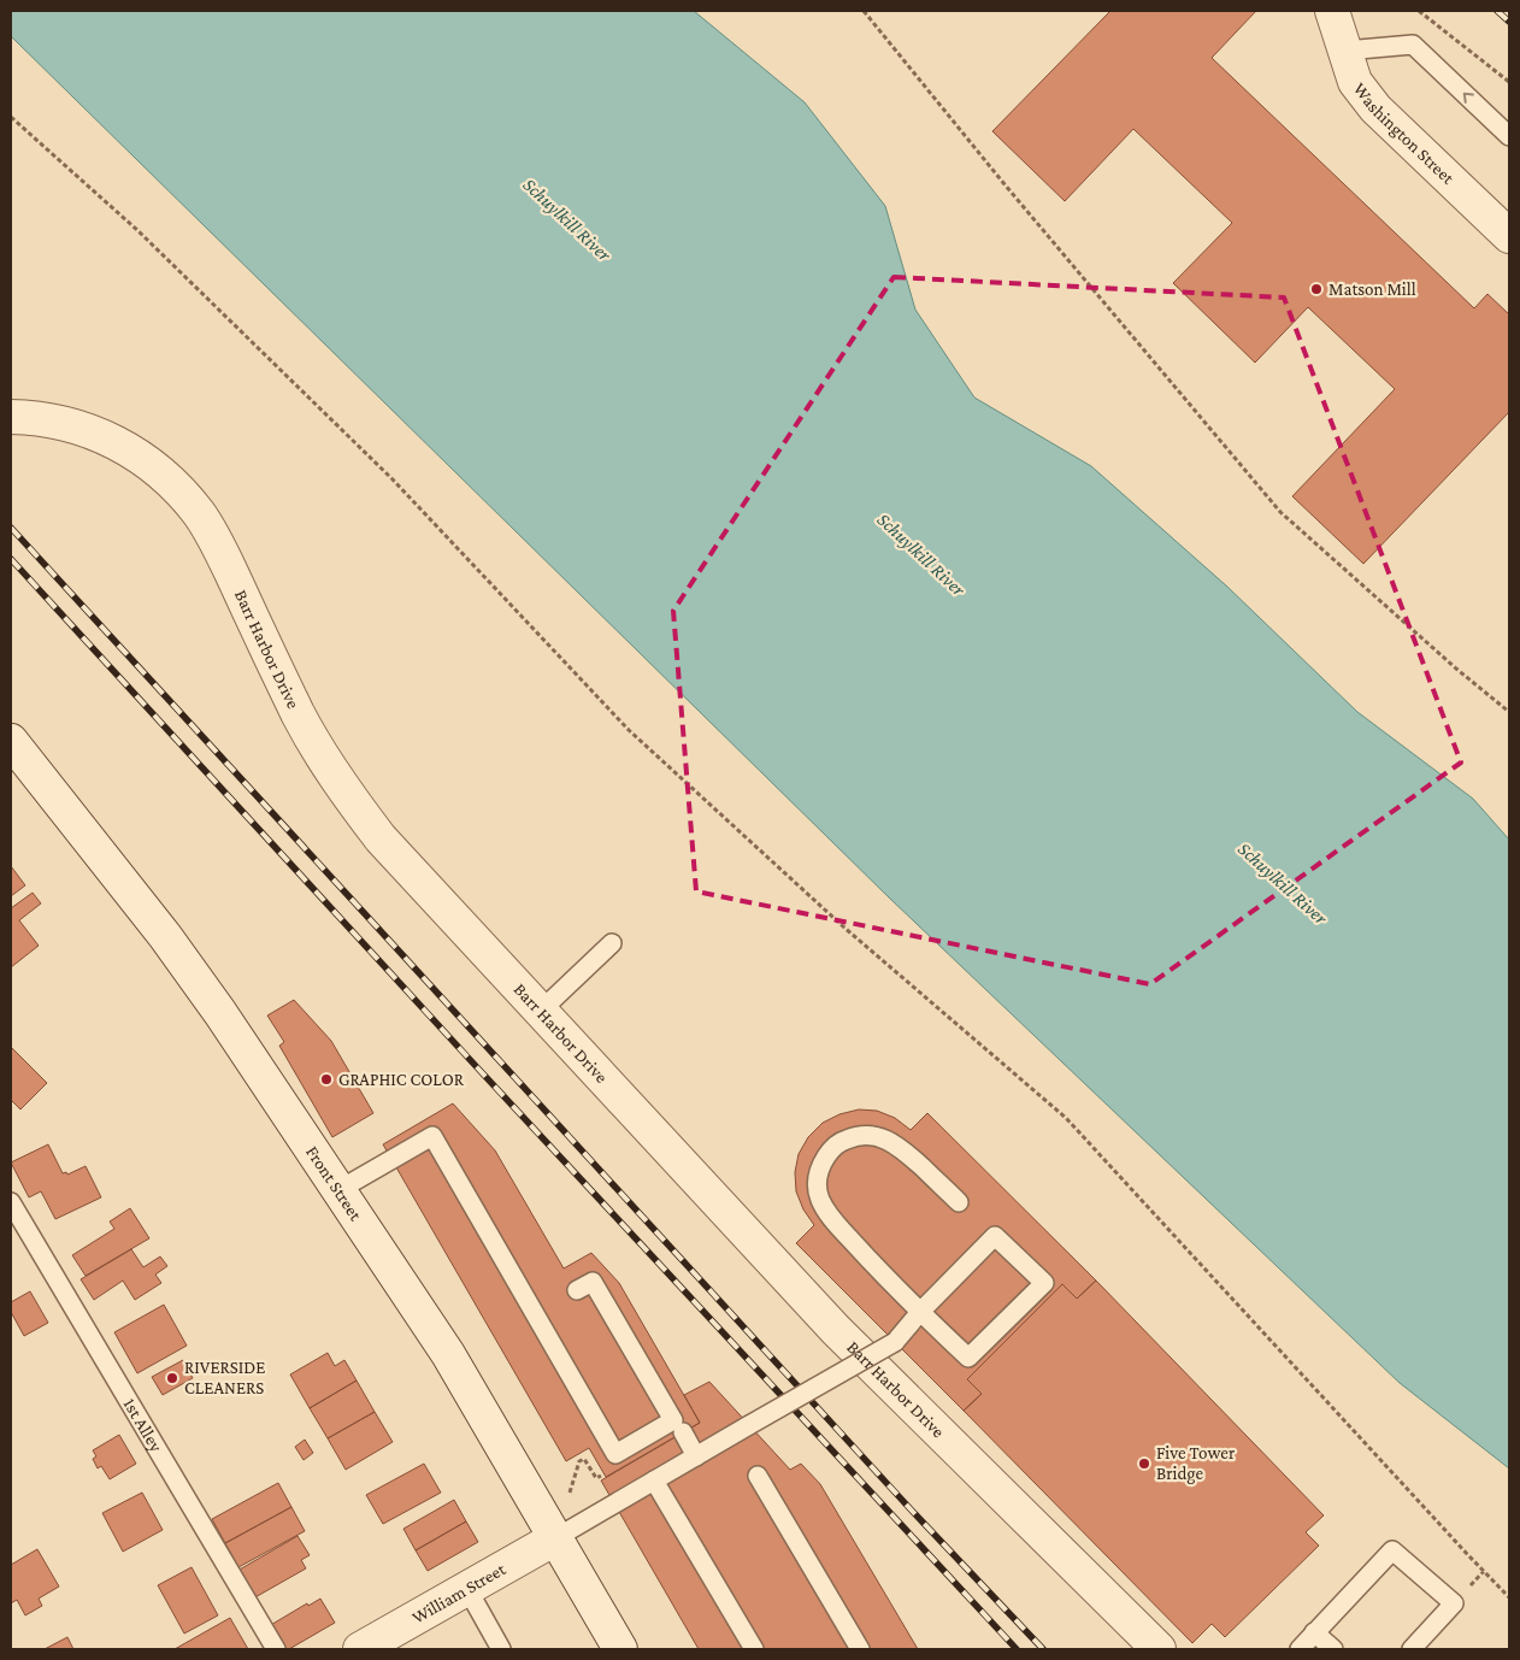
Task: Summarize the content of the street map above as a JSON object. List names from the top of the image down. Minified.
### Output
{"streets":{"street":["Washington Street","Barr Harbor Drive","Front Street","William Street"],"lane":["1st Alley"]},"crossings":[["Front Street","William Street"]],"water":["Schuylkill River"],"places":["Matson Mill","GRAPHIC COLOR","RIVERSIDE CLEANERS","Five Tower Bridge"]}
